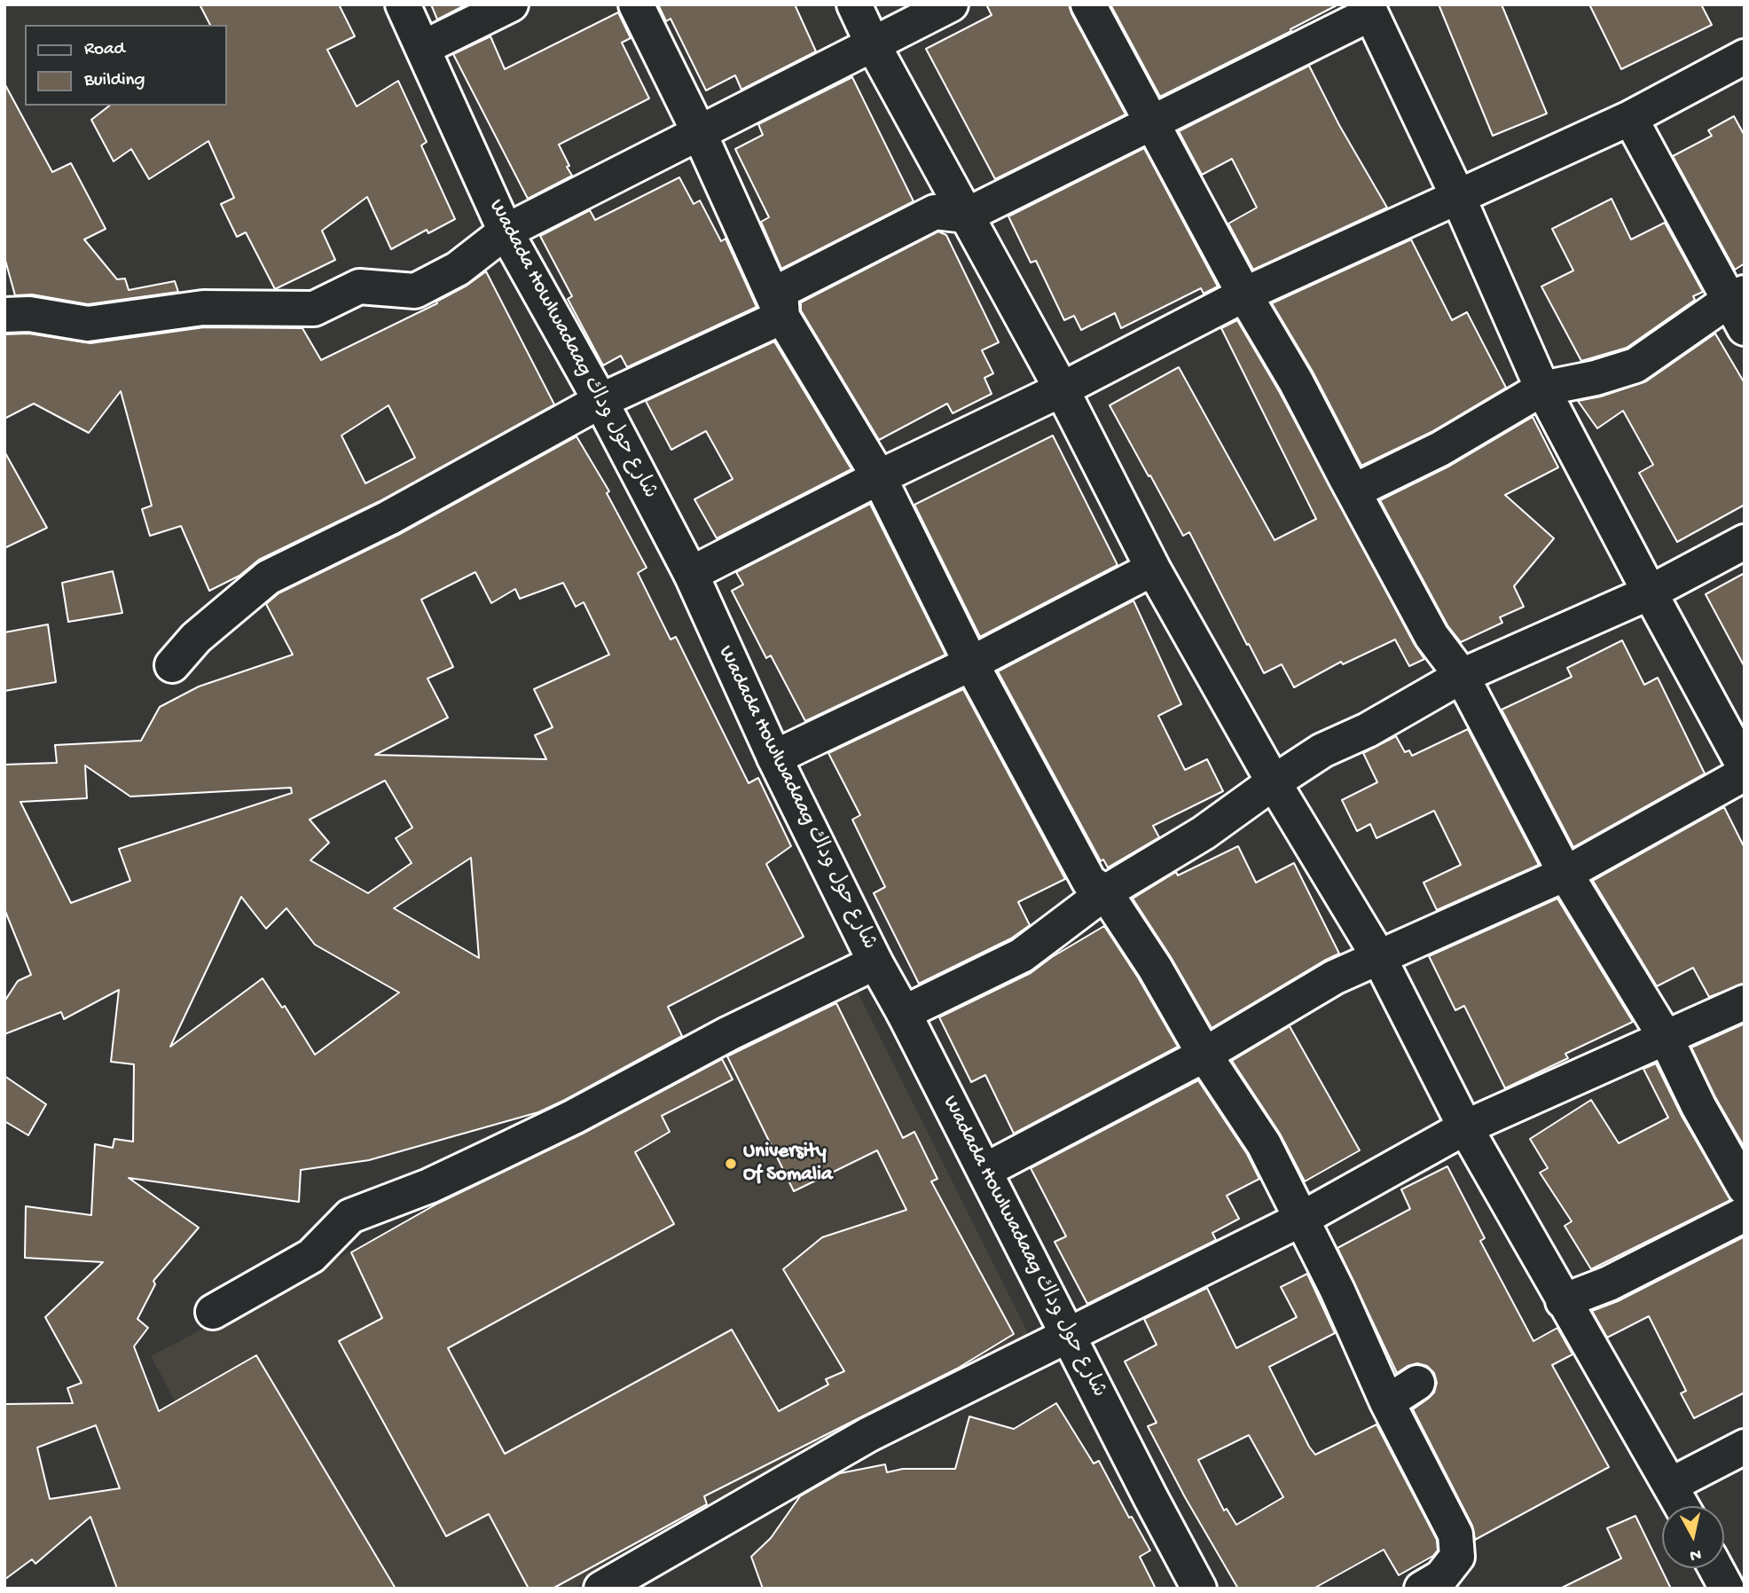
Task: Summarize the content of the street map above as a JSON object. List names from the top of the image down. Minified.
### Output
{"streets":{"street":["Wadada Howlwadaag شارع حول وداك"]},"places":["University Of Somalia"],"legend":["Road","Building"],"north":"bottom"}
